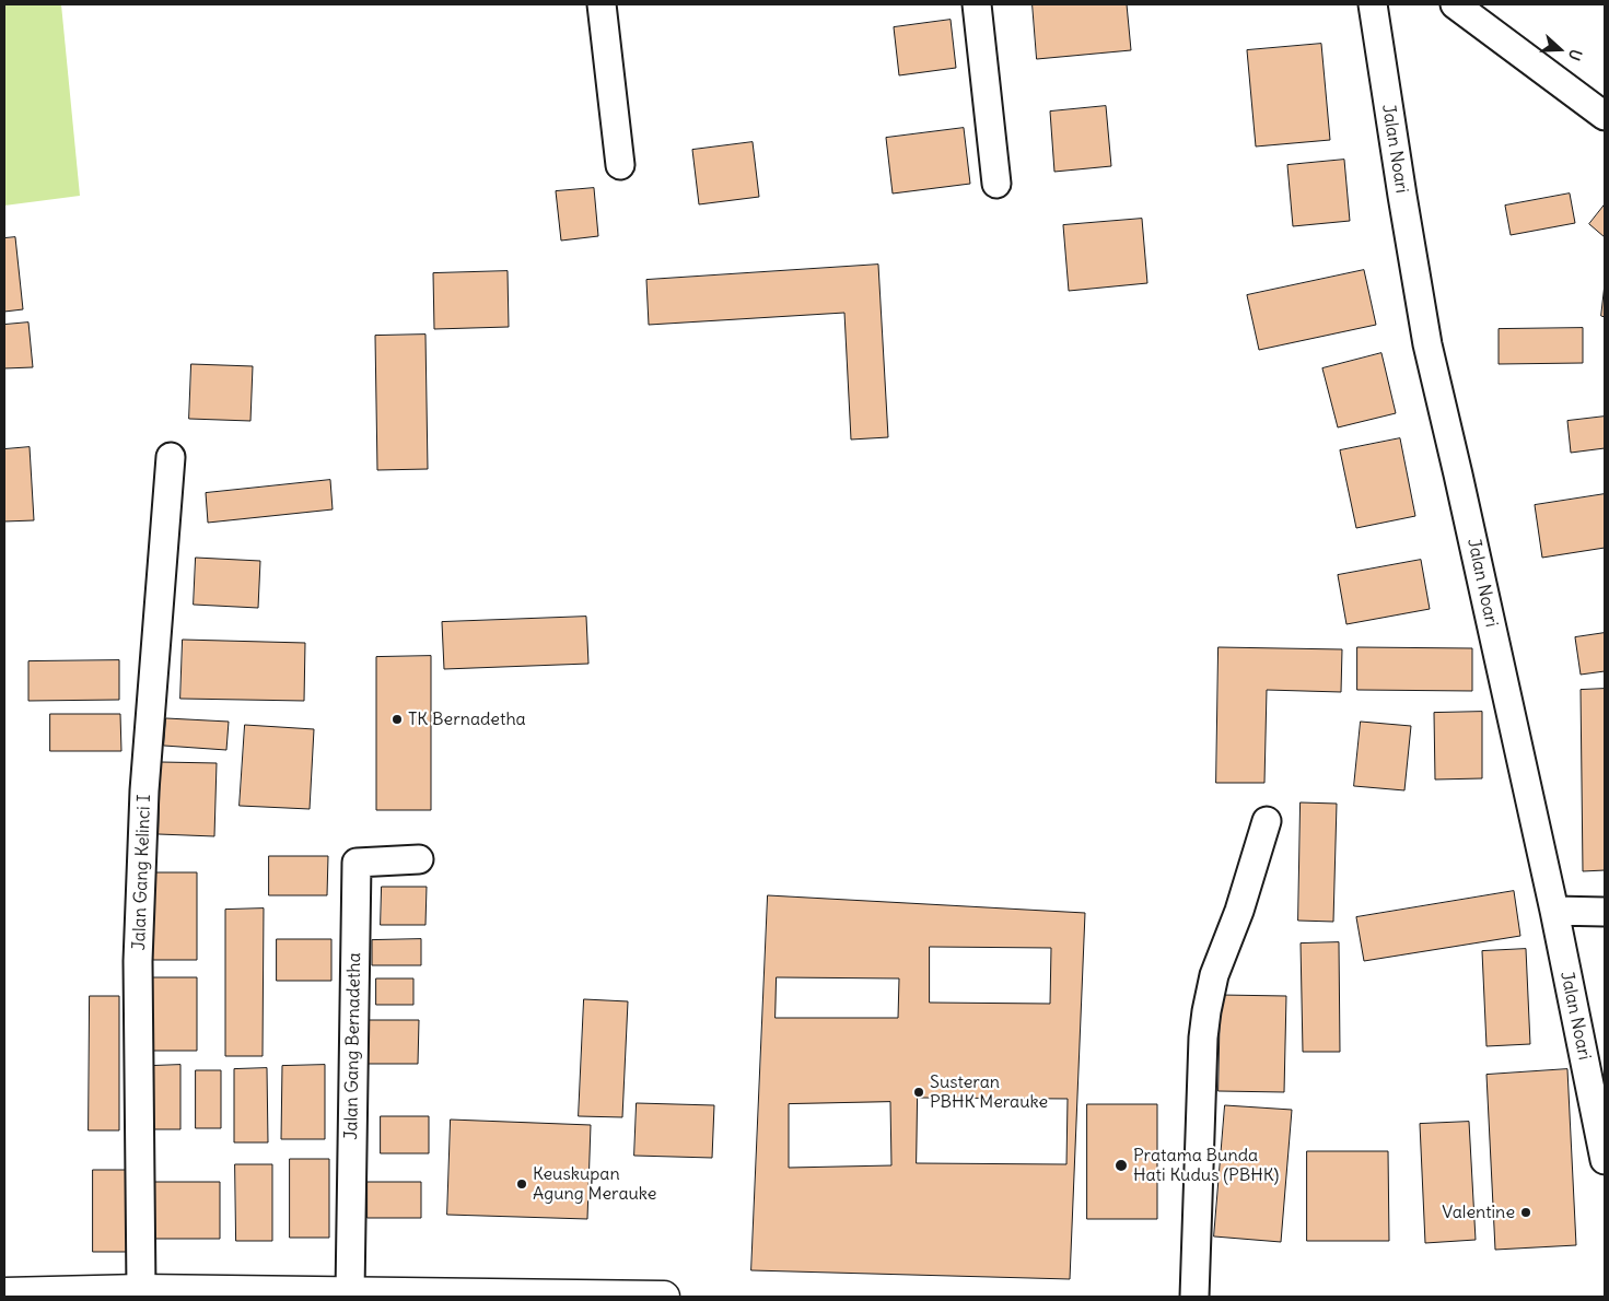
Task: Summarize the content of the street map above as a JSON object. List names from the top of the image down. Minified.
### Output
{"streets":{"street":["Jalan Noari","Jalan Gang Kelinci I","Jalan Gang Bernadetha"]},"places":["TK Bernadetha","Susteran PBHK Merauke","Pratama Bunda Hati Kudus (PBHK)","Keuskupan Agung Merauke","Valentine"],"north":"right"}
